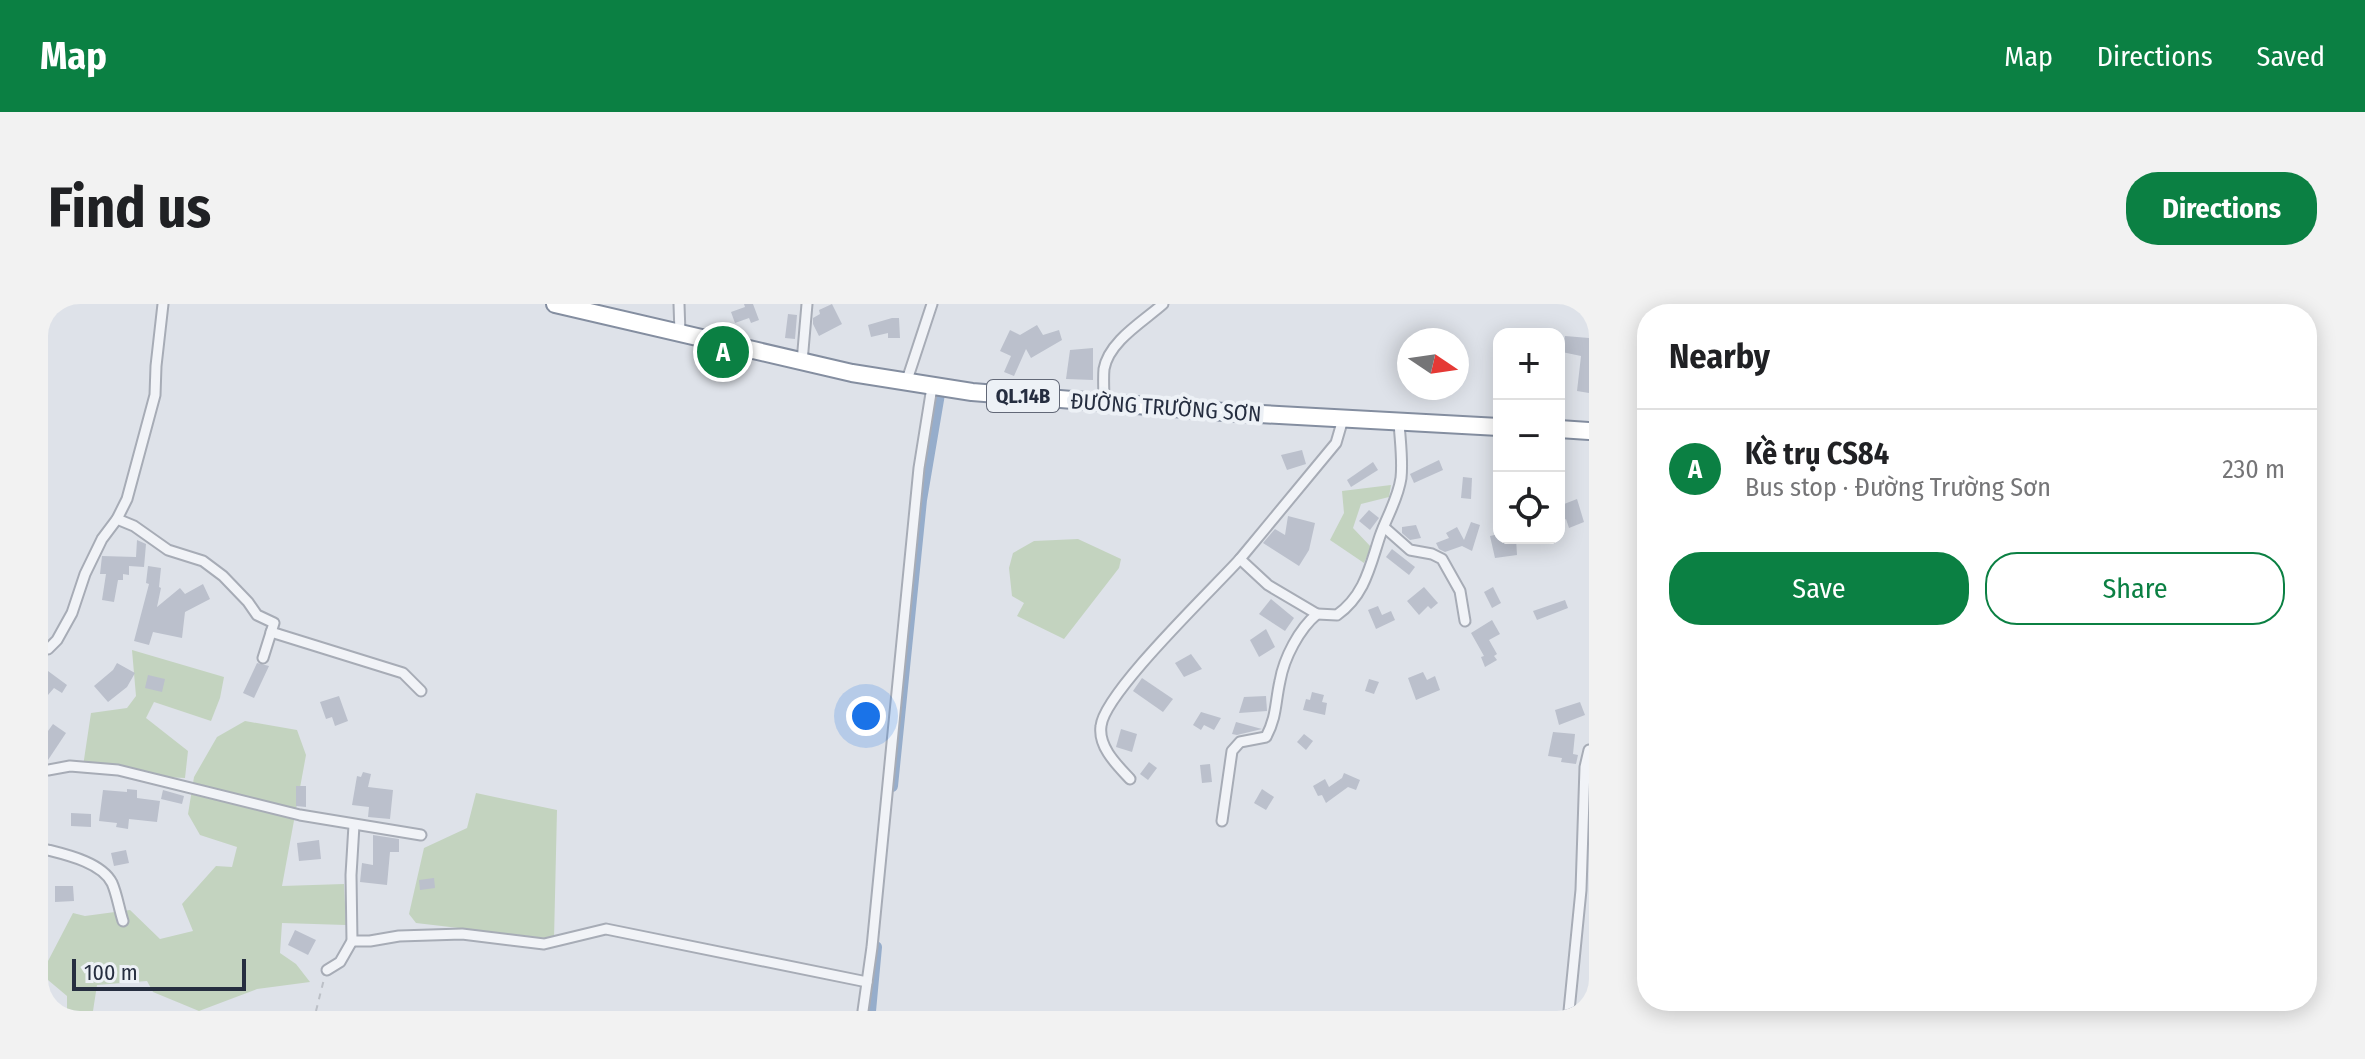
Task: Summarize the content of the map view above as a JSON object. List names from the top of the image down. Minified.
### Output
{"streets":{"highway":["QL.14B","ĐƯỜNG TRƯỜNG SƠN"]},"scale_bar":"100 m","north":"right","page":{"header":"Map","nav":["Map","Directions","Saved"],"buttons":["Directions",["Save","Share"]],"title":"Find us","heading":"Nearby","pins":"A","map_buttons":["+","−"],"list":[{"mark":"A","name":"Kề trụ CS84","note":"Bus stop · Đường Trường Sơn","value":"230 m"}],"scale":"100 m"}}
